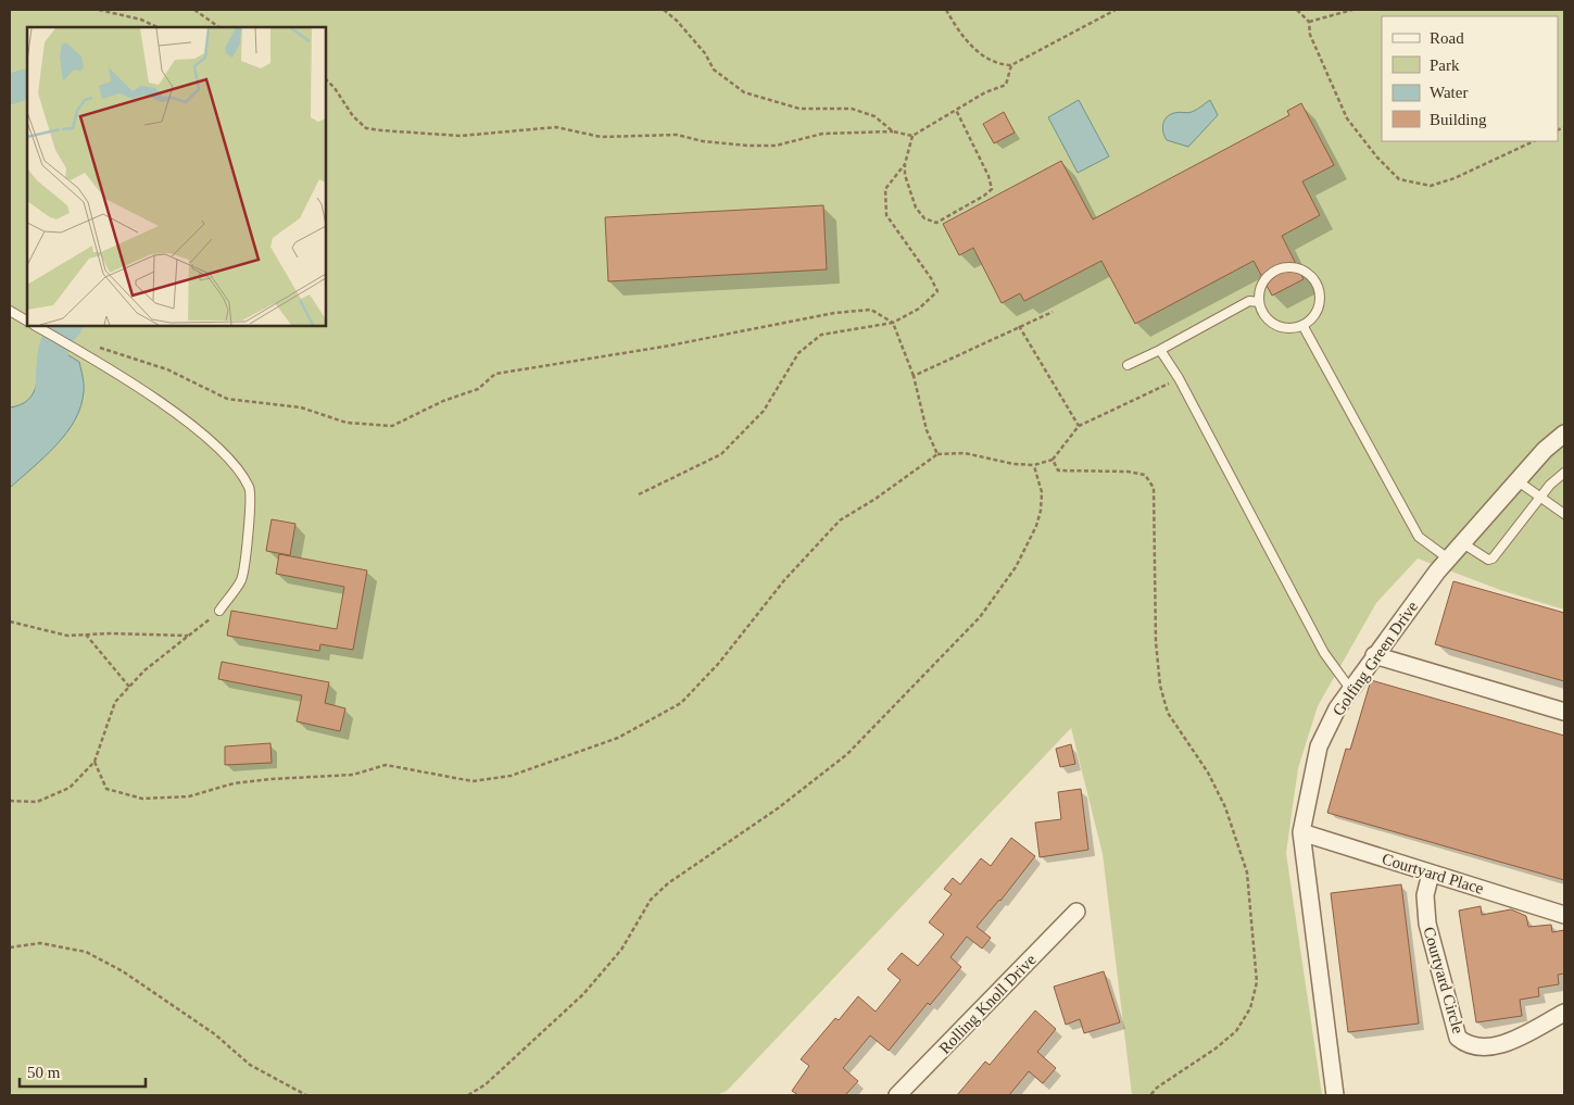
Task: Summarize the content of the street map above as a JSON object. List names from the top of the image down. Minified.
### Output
{"streets":{"street":["Golfing Green Drive","Courtyard Place","Courtyard Circle","Rolling Knoll Drive"]},"crossings":[["Golfing Green Drive","Courtyard Place"],["Courtyard Place","Courtyard Circle"]],"legend":["Road","Park","Water","Building"],"scale_bar":"50 m"}
